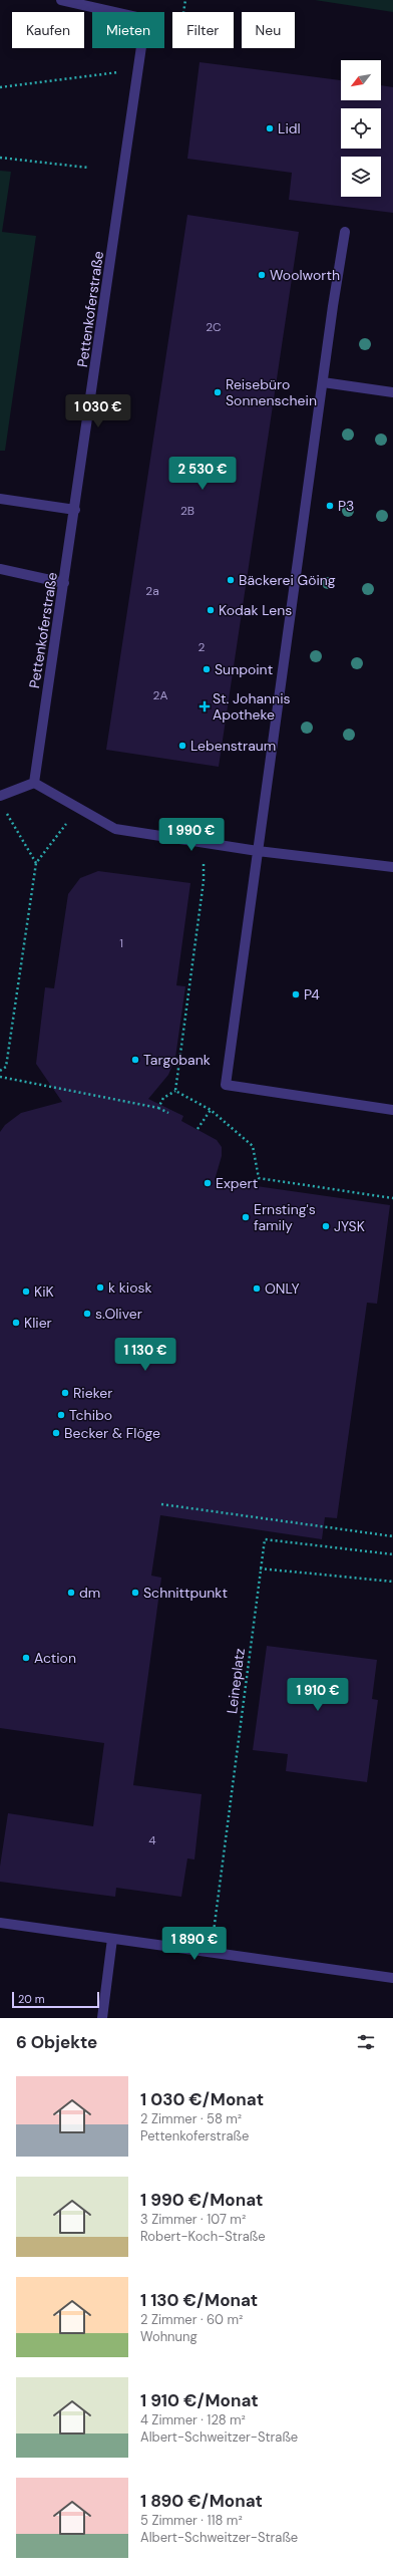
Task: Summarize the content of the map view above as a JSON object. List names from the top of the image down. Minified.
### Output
{"streets":{"street":["Pettenkoferstraße"],"path":["Leineplatz"]},"places":{"other":["Lidl","Woolworth","Reisebüro Sonnenschein","P3","Bäckerei Göing","Kodak Lens","Sunpoint","Lebenstraum","P4","Targobank","Expert","Ernsting's family","JYSK","k kiosk","ONLY","KiK","s.Oliver","Klier","Rieker","Tchibo","Becker & Flöge","dm","Schnittpunkt","Action"],"health":["St. Johannis Apotheke"]},"house_numbers":["2C","2B","2a","2","2A","1","4"],"scale_bar":"20 m","north":"bottom left","page":{"chip":["Kaufen","Mieten","Filter","Neu"],"price":["1 030 €","2 530 €","1 990 €","1 130 €","1 910 €","1 890 €"],"scale":"20 m","heading":"6 Objekte","list":[{"name":"1 030 €/Monat","note":"2 Zimmer · 58 m² · Pettenkoferstraße"},{"name":"1 990 €/Monat","note":"3 Zimmer · 107 m² · Robert-Koch-Straße"},{"name":"1 130 €/Monat","note":"2 Zimmer · 60 m² · Wohnung"},{"name":"1 910 €/Monat","note":"4 Zimmer · 128 m² · Albert-Schweitzer-Straße"},{"name":"1 890 €/Monat","note":"5 Zimmer · 118 m² · Albert-Schweitzer-Straße"}]}}
